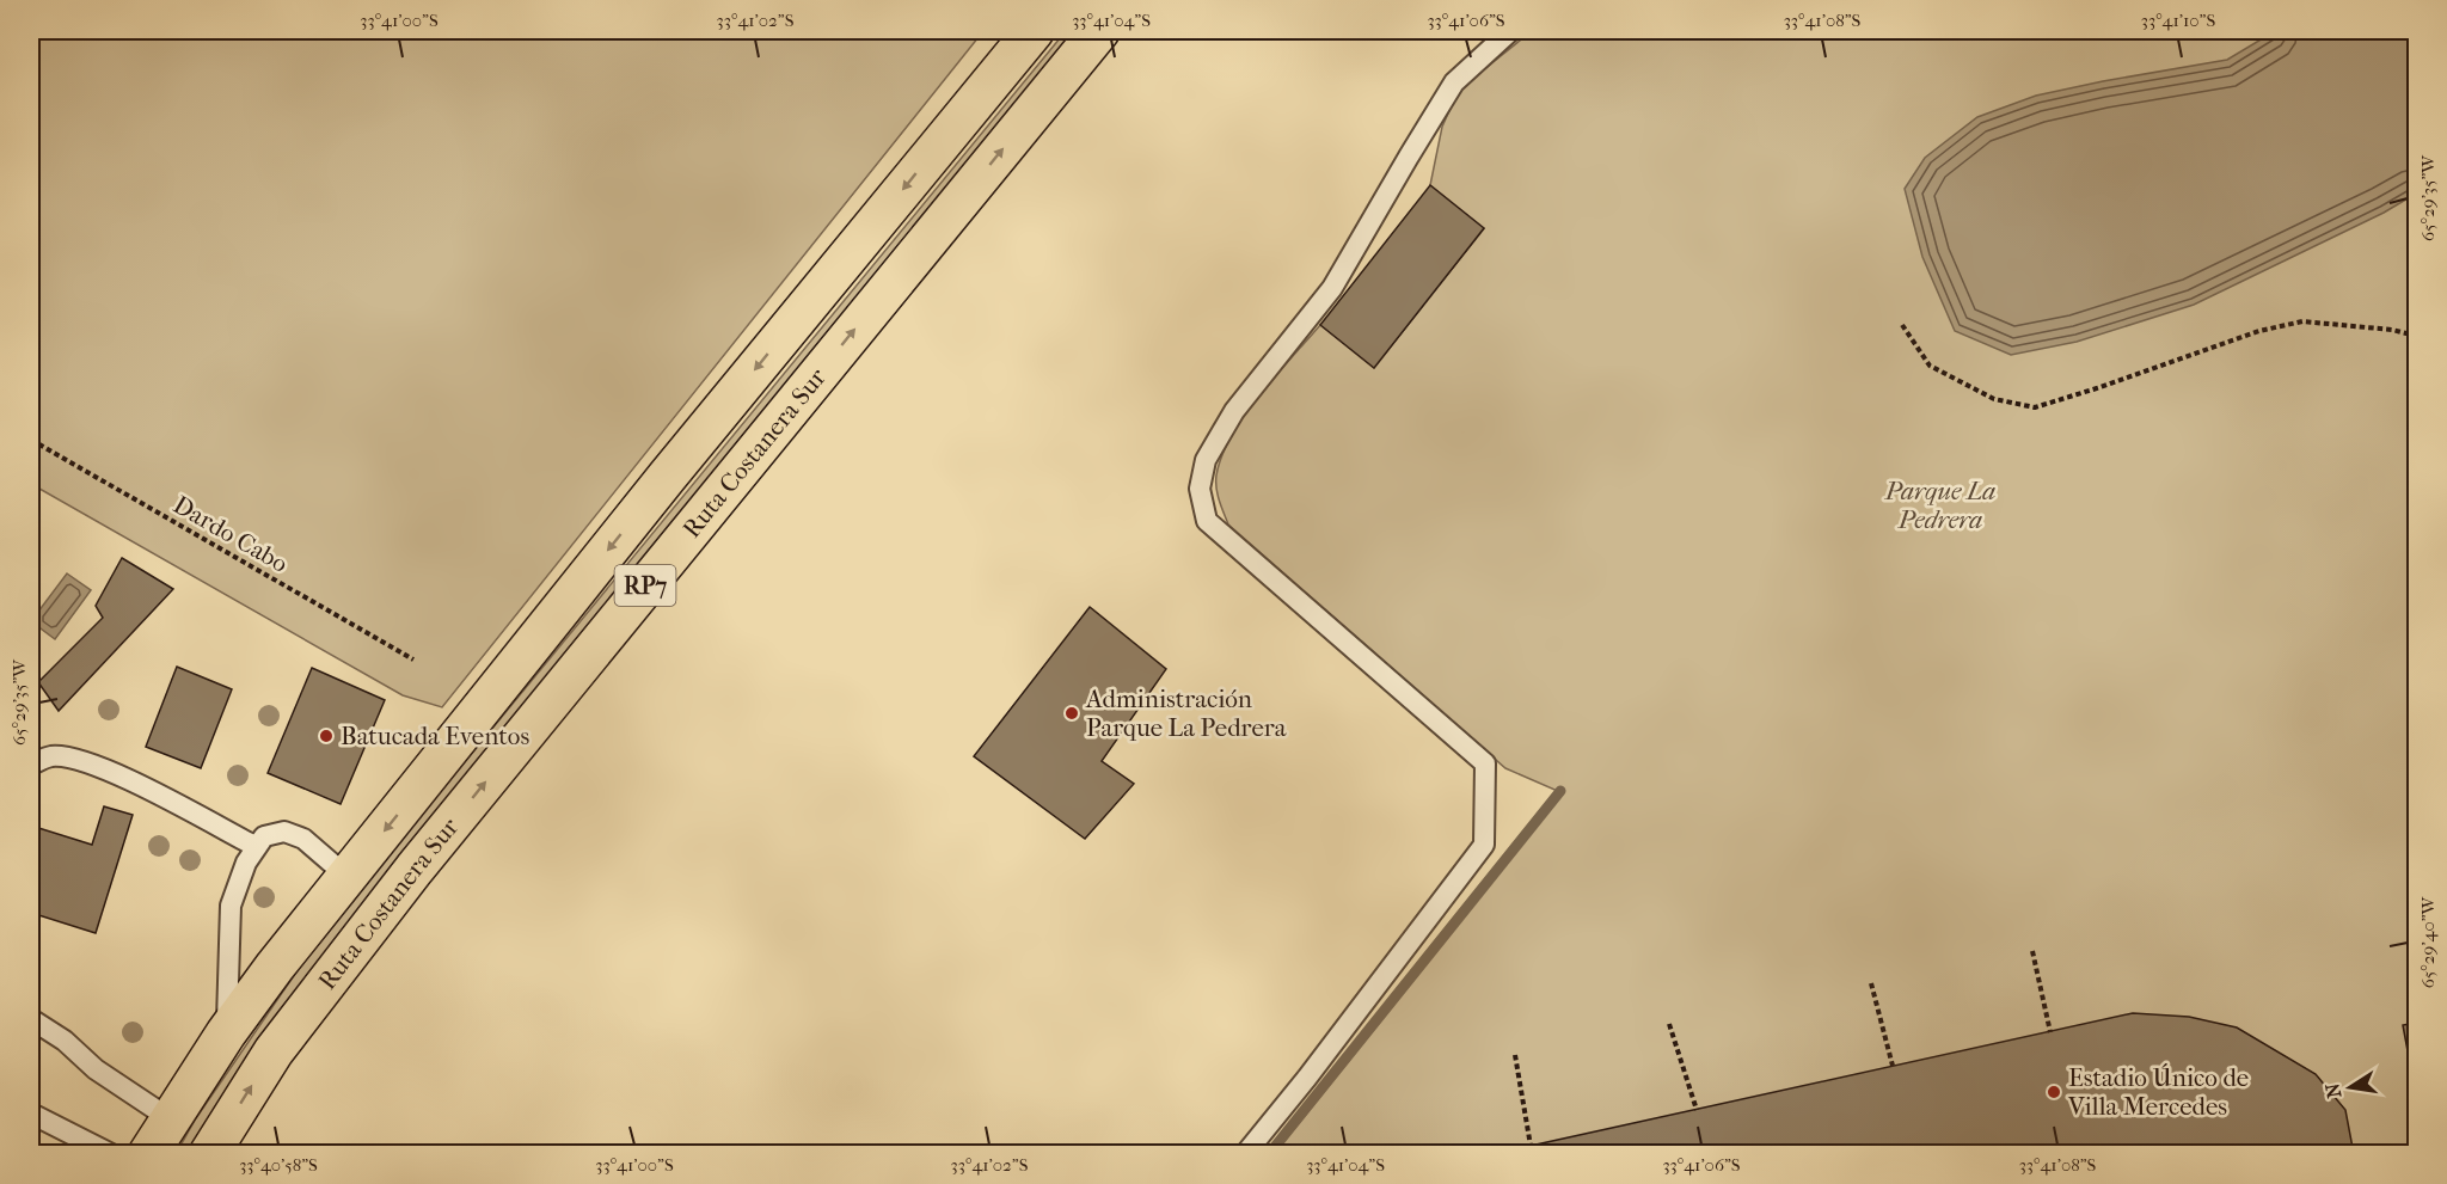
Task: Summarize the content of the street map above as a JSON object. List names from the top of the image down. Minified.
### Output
{"streets":{"main road":["Ruta Costanera Sur","RP7"],"path":["Dardo Cabo"]},"parks":["Parque La Pedrera"],"places":["Administración Parque La Pedrera","Batucada Eventos","Estadio Único de Villa Mercedes"],"north":"left","coordinates":["33°41'00\"S","33°41'02\"S","33°41'04\"S","33°41'06\"S","33°41'08\"S","33°41'10\"S","65°29'35\"W","65°29'40\"W","33°40'58\"S"]}
